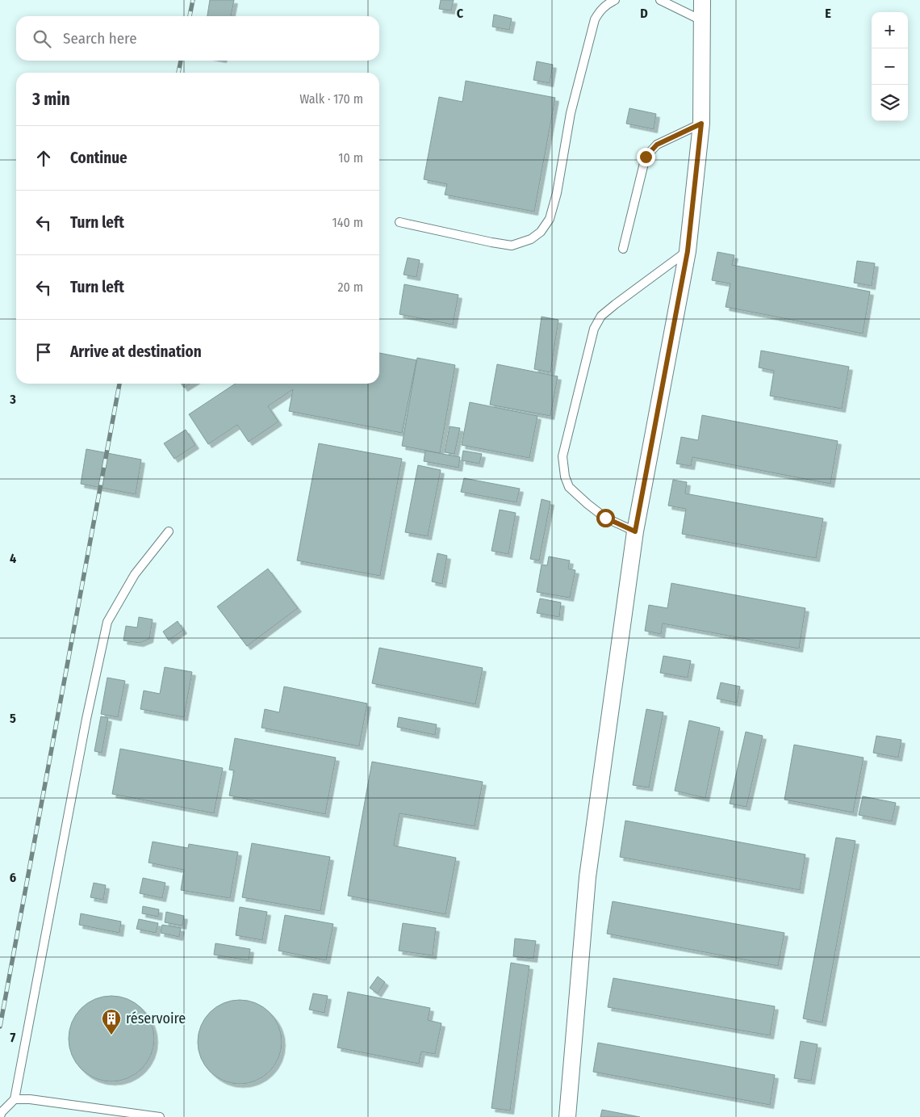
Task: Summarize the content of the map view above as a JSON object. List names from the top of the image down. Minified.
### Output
{"places":{"building":["réservoire"]},"page":{"map_buttons":["+","−"],"search":"Search here","heading":["3 min","Walk · 170 m"],"list":[["Continue","10 m"],["Turn left","140 m"],["Turn left","20 m"],"Arrive at destination"]},"grid":{"columns":["C","D","E"],"rows":["3","4","5","6","7"]}}
